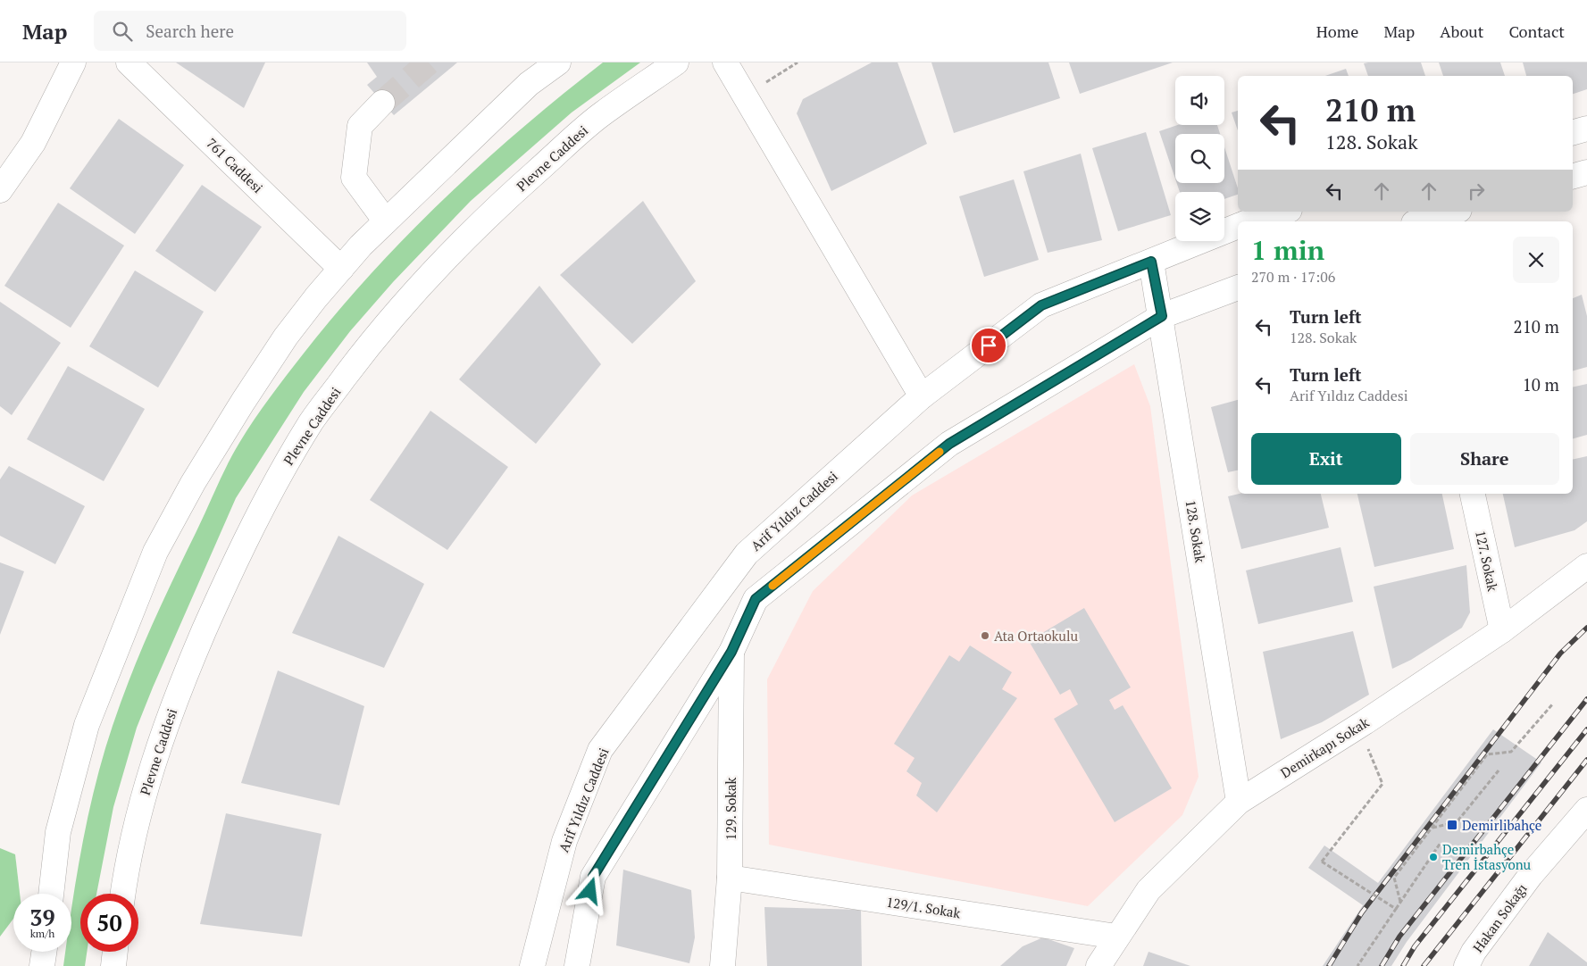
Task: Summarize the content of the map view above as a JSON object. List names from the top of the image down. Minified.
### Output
{"streets":{"main road":["Plevne Caddesi","761 Caddesi","Arif Yıldız Caddesi","128. Sokak","127. Sokak","Demirkapı Sokak","129. Sokak","129/1. Sokak","Hakan Sokağı"]},"crossings":[["Arif Yıldız Caddesi","128. Sokak"],["128. Sokak","Demirkapı Sokak"],["127. Sokak","Demirkapı Sokak"],["Demirkapı Sokak","129/1. Sokak"],["129. Sokak","129/1. Sokak"]],"places":{"other":["Ata Ortaokulu","Demirbahçe Tren İstasyonu"],"transit":["Demirlibahçe"]},"page":{"header":"Map","search":"Search here","nav":["Home","Map","About","Contact"],"turn":["210 m","128. Sokak"],"heading":["1 min","270 m · 17:06"],"list":[{"name":"Turn left","note":"128. Sokak","value":"210 m"},{"name":"Turn left","note":"Arif Yıldız Caddesi","value":"10 m"}],"buttons":["Exit","Share"],"speed":"39 km/h","limit":"50"}}
